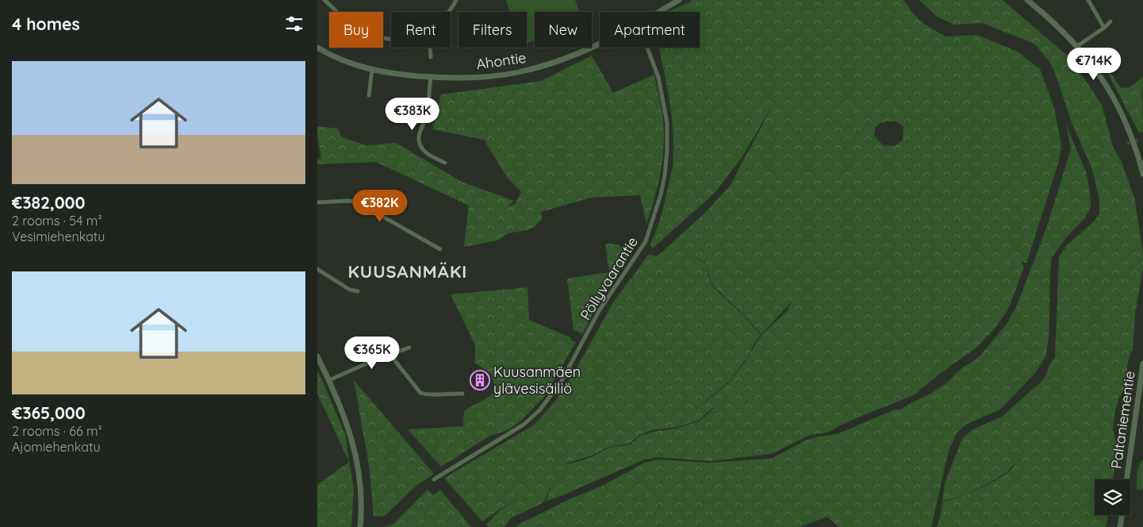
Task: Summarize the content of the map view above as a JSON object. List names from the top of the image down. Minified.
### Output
{"streets":{"street":["Ahontie","Pöllyvaarantie","Paltaniementie"]},"districts":["KUUSANMÄKI"],"places":{"building":["Kuusanmäen ylävesisäiliö"]},"page":{"heading":"4 homes","chip":["Buy","Rent","Filters","New","Apartment"],"list":[{"name":"€382,000","note":"2 rooms · 54 m² · Vesimiehenkatu"},{"name":"€365,000","note":"2 rooms · 66 m² · Ajomiehenkatu"}],"price":["€714K","€383K","€382K","€365K"]}}
